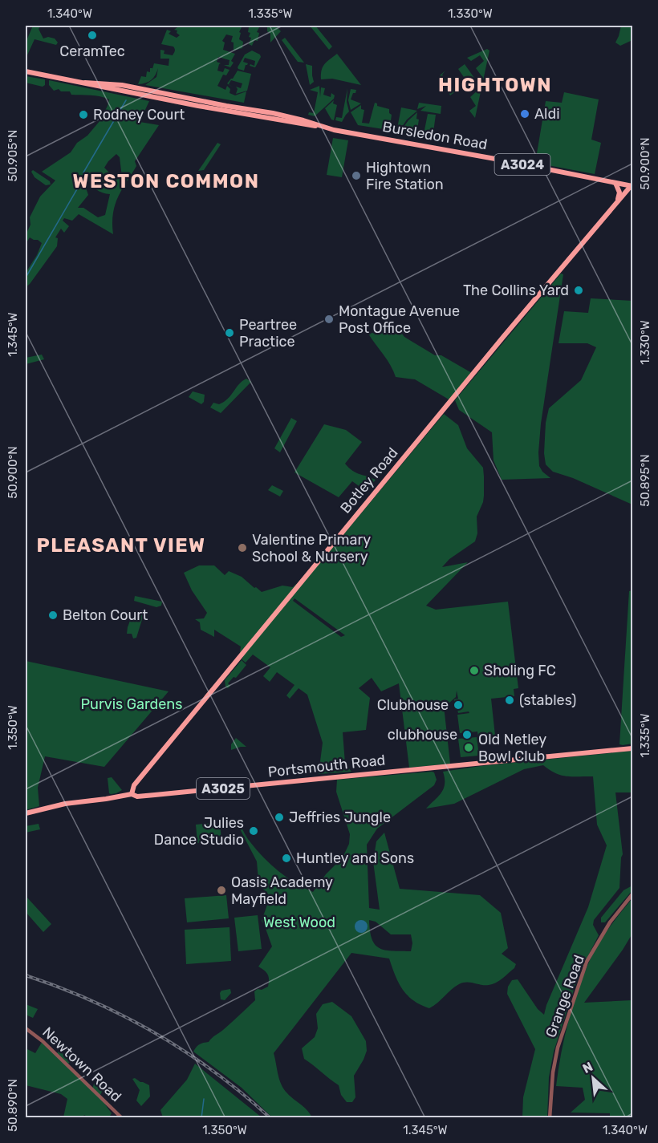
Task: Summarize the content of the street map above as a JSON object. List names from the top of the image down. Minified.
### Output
{"streets":{"main road":["Bursledon Road","A3024","Botley Road","Portsmouth Road","A3025"],"street":["Grange Road","Newtown Road"]},"crossings":[["Bursledon Road","Botley Road"],["Botley Road","Portsmouth Road"]],"districts":["HIGHTOWN","WESTON COMMON","PLEASANT VIEW"],"parks":["Purvis Gardens","West Wood"],"places":["CeramTec","Aldi","Rodney Court","Hightown Fire Station","The Collins Yard","Montague Avenue Post Office","Peartree Practice","Valentine Primary School & Nursery","Belton Court","Sholing FC","(stables)","Clubhouse","clubhouse","Old Netley Bowl Club","Jeffries Jungle","Julies Dance Studio","Huntley and Sons","Oasis Academy Mayfield"],"north":"top left","coordinates":["1.340°W","1.335°W","1.330°W","50.905°N","50.900°N","1.345°W","50.895°N","1.350°W","50.890°N"]}
